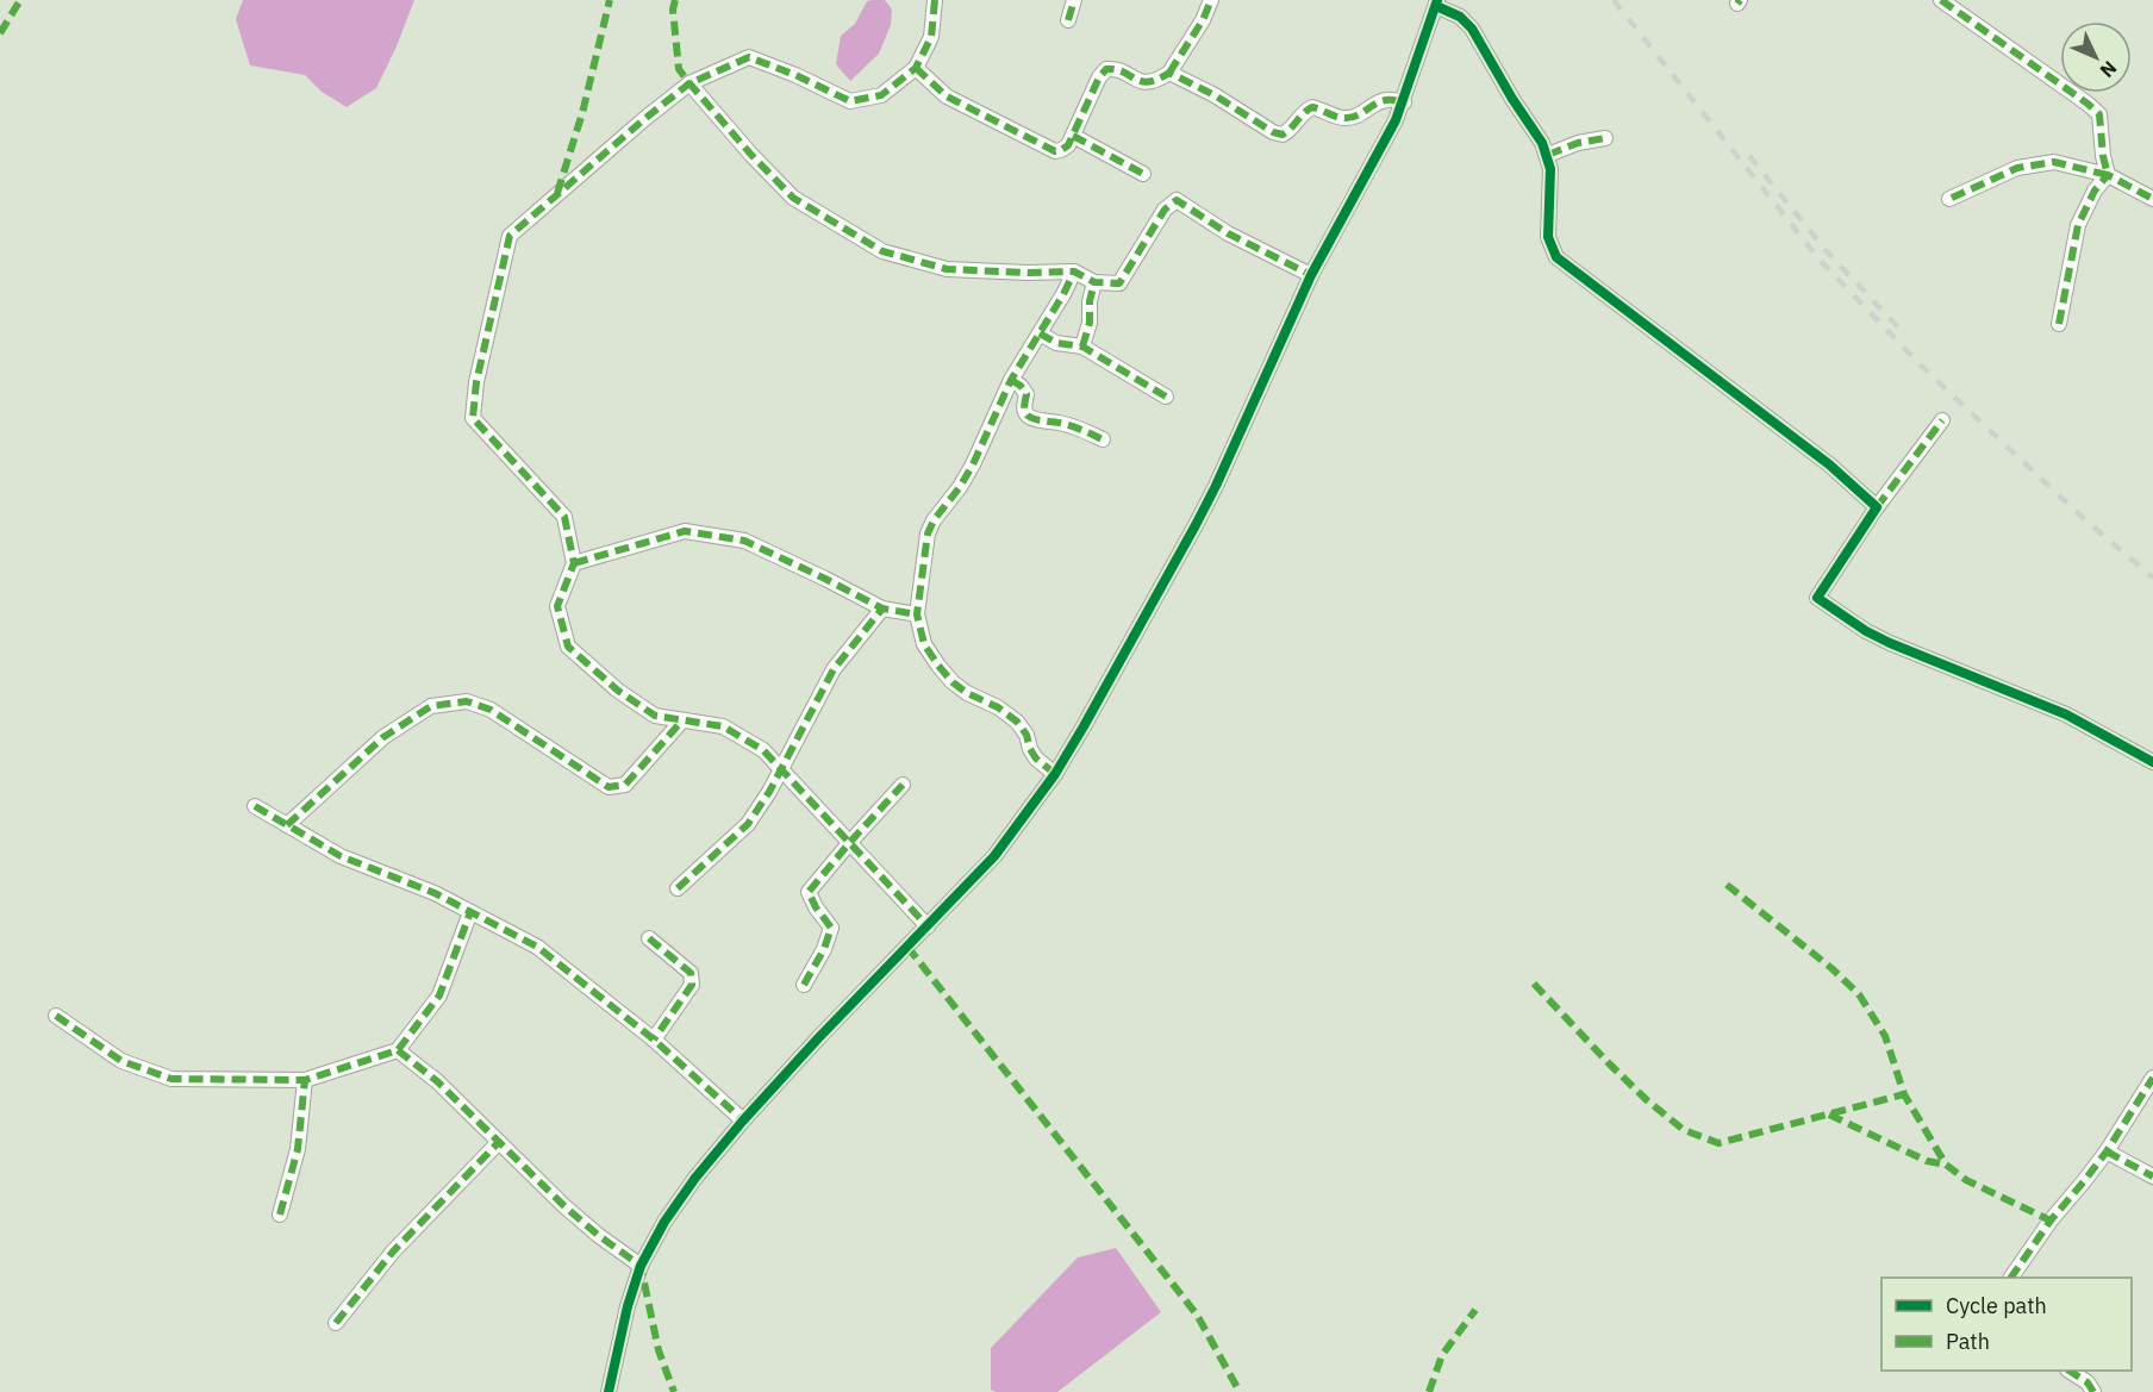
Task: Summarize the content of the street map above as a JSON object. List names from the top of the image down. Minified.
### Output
{"legend":["Cycle path","Path"],"north":"bottom right"}
